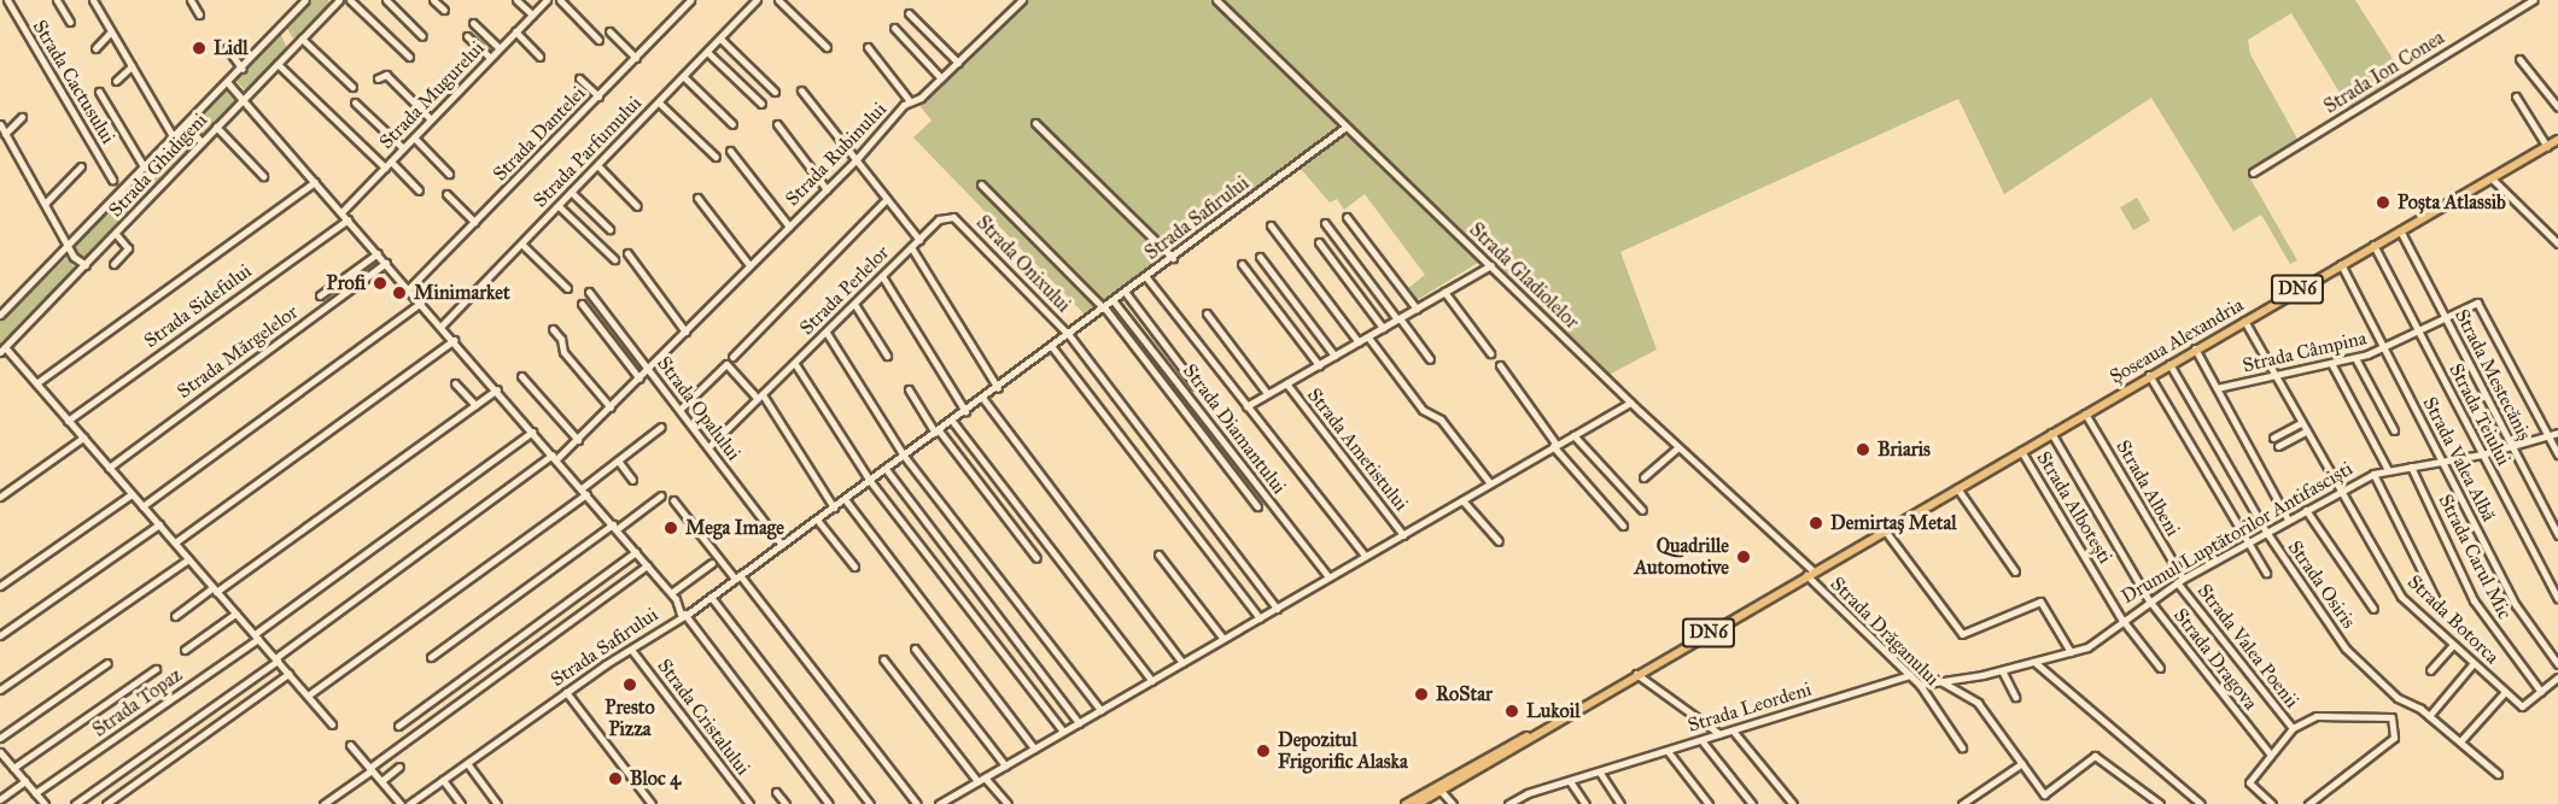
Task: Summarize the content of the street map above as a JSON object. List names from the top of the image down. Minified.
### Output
{"streets":{"main road":["DN6","Șoseaua Alexandria"],"street":["Strada Ion Conea","Strada Cactusului","Strada Mugurelui","Strada Dantelei","Strada Parfumului","Strada Rubinului","Strada Ghidigeni","Strada Safirului","Strada Onixului","Strada Gladiolelor","Strada Perlelor","Strada Sidefului","Strada Mărgelelor","Strada Câmpina","Strada Mestecăniș","Strada Opalului","Strada Teiului","Strada Diamantului","Strada Ametistului","Strada Valea Albă","Strada Albeni","Strada Albotești","Drumul Luptătorilor Antifasciști","Strada Carul Mic","Strada Osiris","Strada Botorca","Strada Drăganului","Strada Valea Poenii","Strada Dragova","Strada Topaz","Strada Leordeni","Strada Cristalului"]},"crossings":[["Strada Mugurelui","Strada Sidefului"],["Strada Rubinului","Strada Opalului"],["Strada Safirului","Strada Onixului"],["Strada Safirului","Strada Gladiolelor"],["Strada Safirului","Strada Opalului"],["Strada Safirului","Strada Diamantului"],["Strada Safirului","Strada Cristalului"],["Strada Onixului","Strada Perlelor"],["Strada Gladiolelor","DN6"],["Strada Gladiolelor","Șoseaua Alexandria"],["Strada Gladiolelor","Strada Ametistului"],["Strada Gladiolelor","Strada Drăganului"],["DN6","Șoseaua Alexandria"],["DN6","Strada Drăganului"],["Strada Perlelor","Strada Opalului"],["Șoseaua Alexandria","Strada Mestecăniș"],["Șoseaua Alexandria","Strada Teiului"],["Șoseaua Alexandria","Strada Valea Albă"],["Șoseaua Alexandria","Strada Albeni"],["Șoseaua Alexandria","Strada Albotești"],["Șoseaua Alexandria","Strada Osiris"],["Șoseaua Alexandria","Strada Botorca"],["Șoseaua Alexandria","Strada Drăganului"],["Șoseaua Alexandria","Strada Dragova"],["Strada Câmpina","Strada Mestecăniș"],["Strada Câmpina","Strada Teiului"],["Strada Câmpina","Strada Valea Albă"],["Strada Câmpina","Drumul Luptătorilor Antifasciști"],["Strada Câmpina","Strada Botorca"],["Strada Mestecăniș","Drumul Luptătorilor Antifasciști"],["Strada Teiului","Drumul Luptătorilor Antifasciști"],["Strada Valea Albă","Drumul Luptătorilor Antifasciști"],["Strada Albeni","Drumul Luptătorilor Antifasciști"],["Strada Albeni","Strada Valea Poenii"],["Strada Albotești","Drumul Luptătorilor Antifasciști"],["Drumul Luptătorilor Antifasciști","Strada Carul Mic"],["Drumul Luptătorilor Antifasciști","Strada Osiris"],["Drumul Luptătorilor Antifasciști","Strada Botorca"],["Drumul Luptătorilor Antifasciști","Strada Drăganului"],["Drumul Luptătorilor Antifasciști","Strada Valea Poenii"],["Drumul Luptătorilor Antifasciști","Strada Dragova"],["Strada Carul Mic","Strada Botorca"],["Strada Drăganului","Strada Leordeni"]],"places":["Lidl","Poșta Atlassib","Profi","Minimarket","Briaris","Demirtaș Metal","Mega Image","Quadrille Automotive","Presto Pizza","RoStar","Lukoil","Depozitul Frigorific Alaska","Bloc 4"]}
